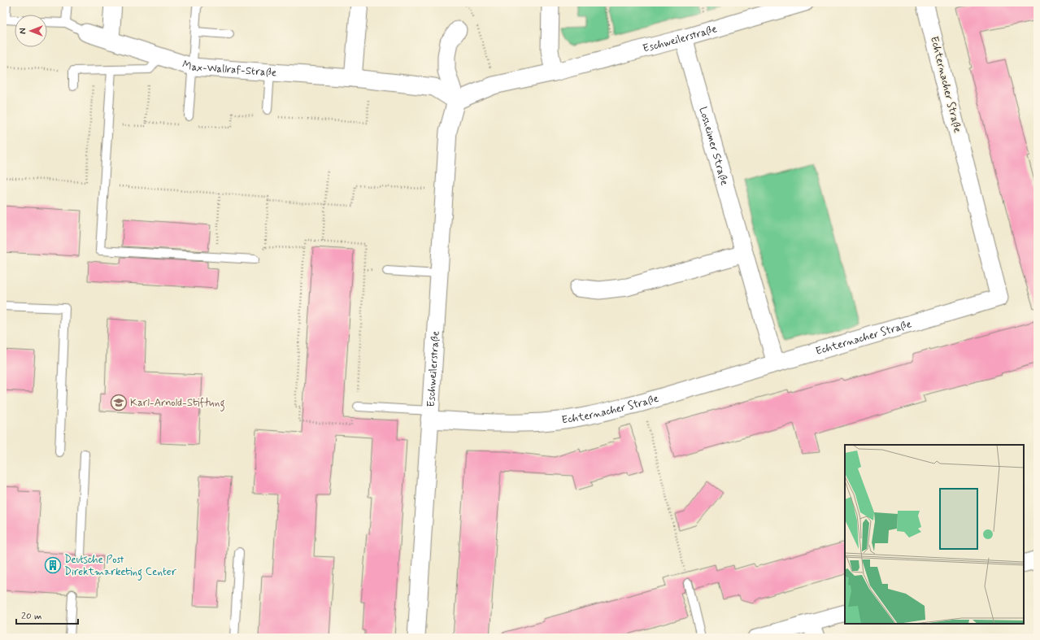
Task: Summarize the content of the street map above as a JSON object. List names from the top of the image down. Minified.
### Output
{"streets":{"street":["Eschweilerstraße","Max-Wallraf-Straße","Echternacher Straße","Losheimer Straße"]},"crossings":[["Eschweilerstraße","Max-Wallraf-Straße"],["Eschweilerstraße","Echternacher Straße"],["Eschweilerstraße","Losheimer Straße"],["Echternacher Straße","Losheimer Straße"]],"places":{"school or university":["Karl-Arnold-Stiftung"],"building":["Deutsche Post Direktmarketing Center"]},"scale_bar":"20 m","north":"left"}
